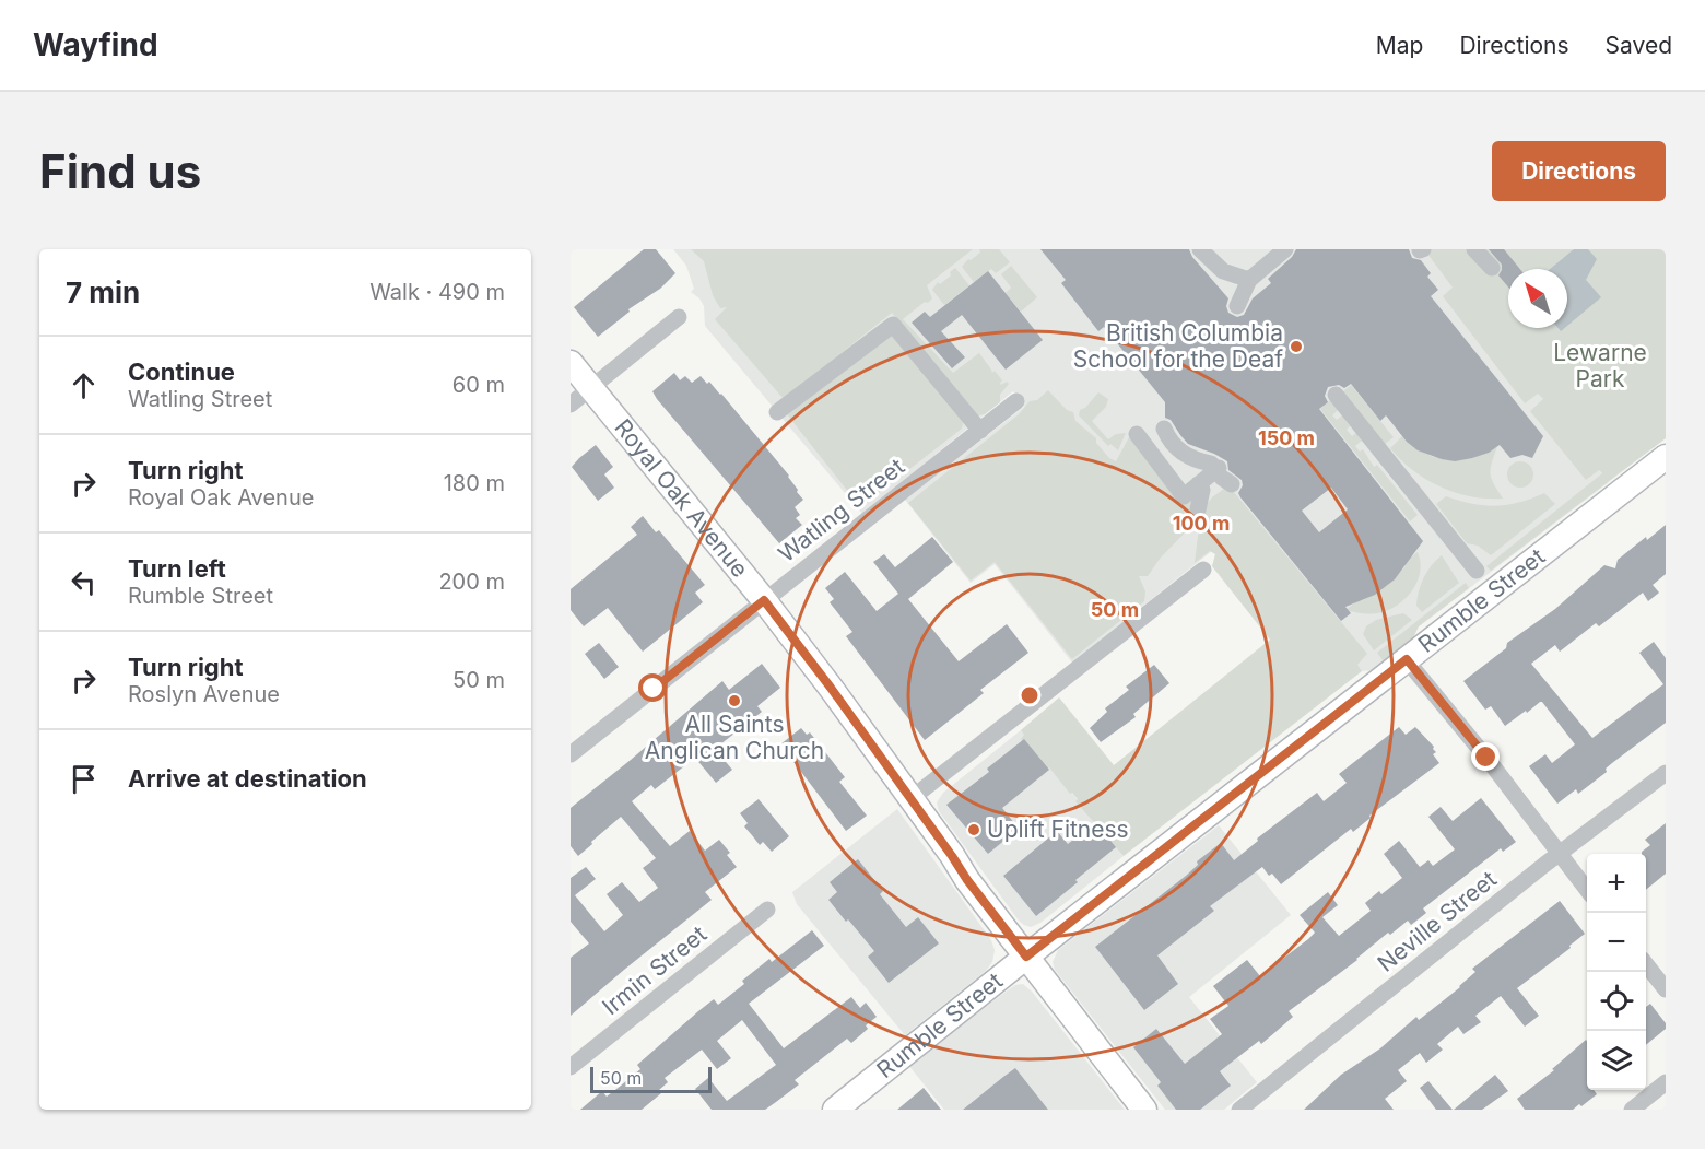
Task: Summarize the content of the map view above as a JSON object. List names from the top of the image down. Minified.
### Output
{"streets":{"street":["Royal Oak Avenue","Watling Street","Rumble Street","Neville Street","Irmin Street"]},"crossings":[["Royal Oak Avenue","Watling Street"],["Royal Oak Avenue","Rumble Street"]],"parks":["Lewarne Park"],"places":["British Columbia School for the Deaf","All Saints Anglican Church","Uplift Fitness"],"scale_bar":"50 m","north":"top left","page":{"header":"Wayfind","nav":["Map","Directions","Saved"],"buttons":"Directions","title":"Find us","heading":["7 min","Walk · 490 m"],"list":[["Continue","Watling Street","60 m"],["Turn right","Royal Oak Avenue","180 m"],["Turn left","Rumble Street","200 m"],["Turn right","Roslyn Avenue","50 m"],"Arrive at destination"],"map_buttons":["+","−"],"scale":"50 m"},"rings":["150 m","100 m","50 m"]}
